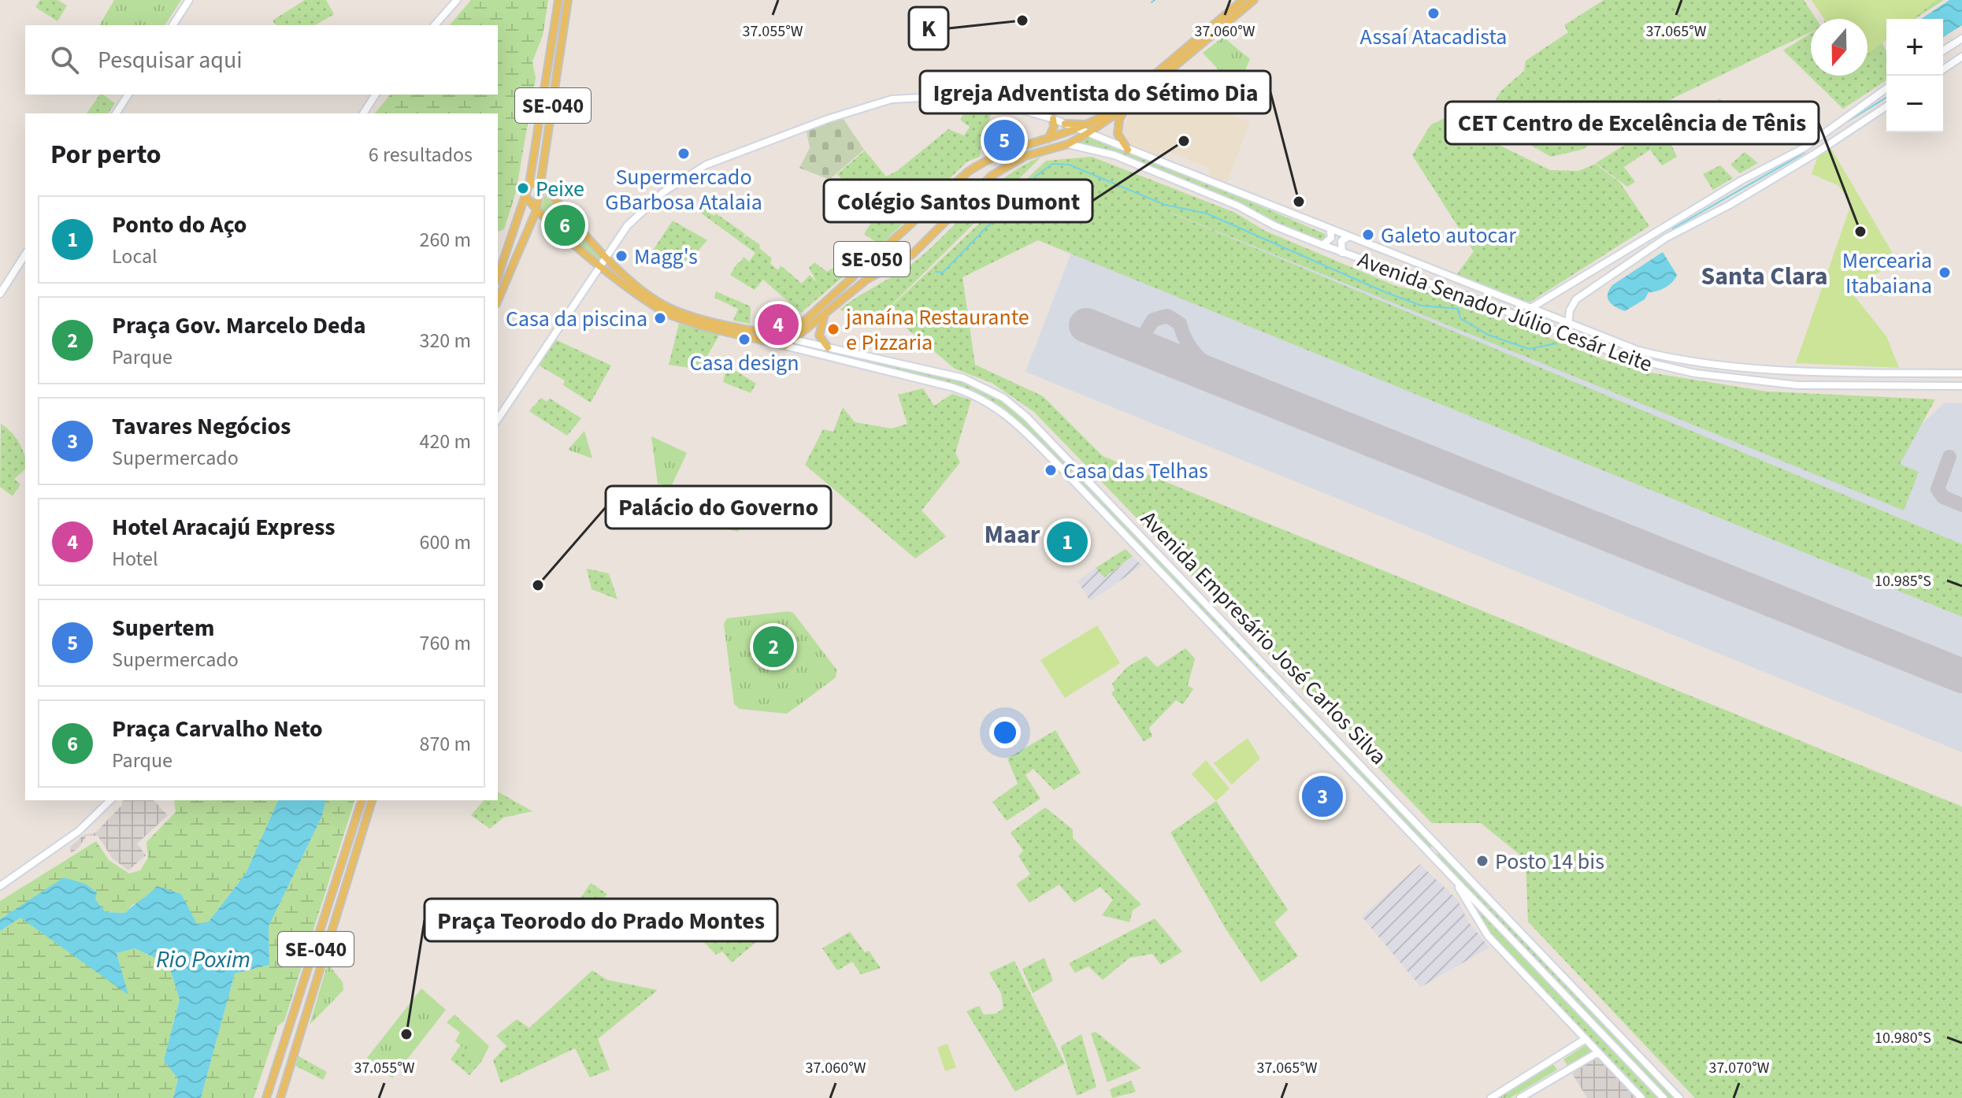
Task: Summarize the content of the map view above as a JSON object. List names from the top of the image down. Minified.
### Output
{"streets":{"main road":["SE-040","SE-050","Avenida Senador Júlio Cesár Leite","Avenida Empresário José Carlos Silva"]},"crossings":[["SE-040","Avenida Empresário José Carlos Silva"],["SE-050","Avenida Senador Júlio Cesár Leite"],["SE-050","Avenida Empresário José Carlos Silva"],["Avenida Senador Júlio Cesár Leite","Avenida Empresário José Carlos Silva"]],"districts":["Santa Clara","Maar"],"water":["Rio Poxim"],"places":["Assaí Atacadista","K","Colégio Santos Dumont","Supermercado GBarbosa Atalaia","Peixe","Igreja Adventista do Sétimo Dia","CET Centro de Excelência de Tênis","Galeto autocar","Magg's","Mercearia Itabaiana","Casa da piscina","janaína Restaurante e Pizzaria","Casa design","Casa das Telhas","Palácio do Governo","Posto 14 bis","Praça Teorodo do Prado Montes"],"north":"bottom","page":{"map_buttons":["+","−"],"search":"Pesquisar aqui","heading":["Por perto","6 resultados"],"pins":["5","6","4","1","2","3"],"list":[{"mark":"1","name":"Ponto do Aço","note":"Local","value":"260 m"},{"mark":"2","name":"Praça Gov. Marcelo Deda","note":"Parque","value":"320 m"},{"mark":"3","name":"Tavares Negócios","note":"Supermercado","value":"420 m"},{"mark":"4","name":"Hotel Aracajú Express","note":"Hotel","value":"600 m"},{"mark":"5","name":"Supertem","note":"Supermercado","value":"760 m"},{"mark":"6","name":"Praça Carvalho Neto","note":"Parque","value":"870 m"}]},"coordinates":["37.055°W","37.060°W","37.065°W","10.985°S","10.980°S","37.070°W"]}
